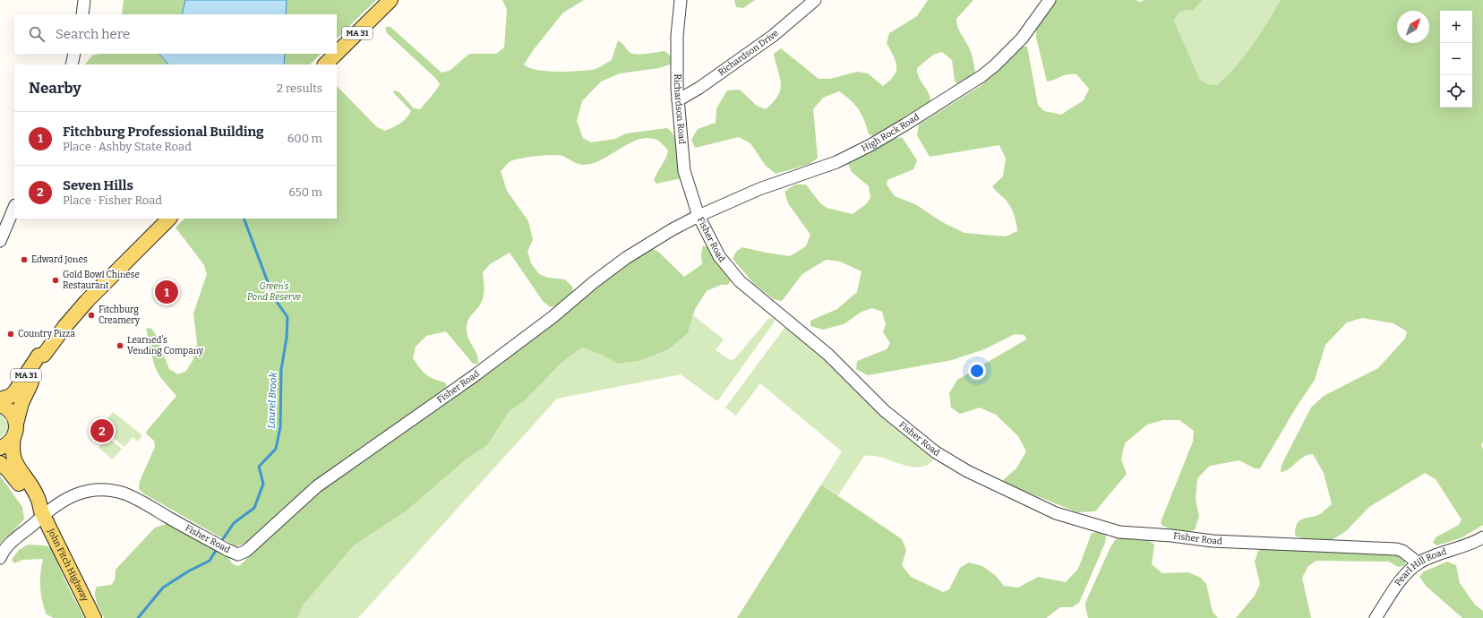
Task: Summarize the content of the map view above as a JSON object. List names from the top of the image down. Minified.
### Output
{"streets":{"main road":["MA 31","John Fitch Highway"],"street":["Richardson Drive","Richardson Road","High Rock Road","Fisher Road","Pearl Hill Road"]},"crossings":[["Richardson Drive","Richardson Road"],["Richardson Road","High Rock Road"],["Richardson Road","Fisher Road"],["High Rock Road","Fisher Road"],["Fisher Road","John Fitch Highway"],["Fisher Road","Pearl Hill Road"]],"water":["Laurel Brook"],"parks":["Green's Pond Reserve"],"places":["Edward Jones","Gold Bowl Chinese Restaurant","Fitchburg Creamery","Country Pizza","Learned's Vending Company"],"north":"top right","page":{"map_buttons":["+","−"],"search":"Search here","heading":["Nearby","2 results"],"list":[{"mark":"1","name":"Fitchburg Professional Building","note":"Place · Ashby State Road","value":"600 m"},{"mark":"2","name":"Seven Hills","note":"Place · Fisher Road","value":"650 m"}],"pins":["1","2"]}}
